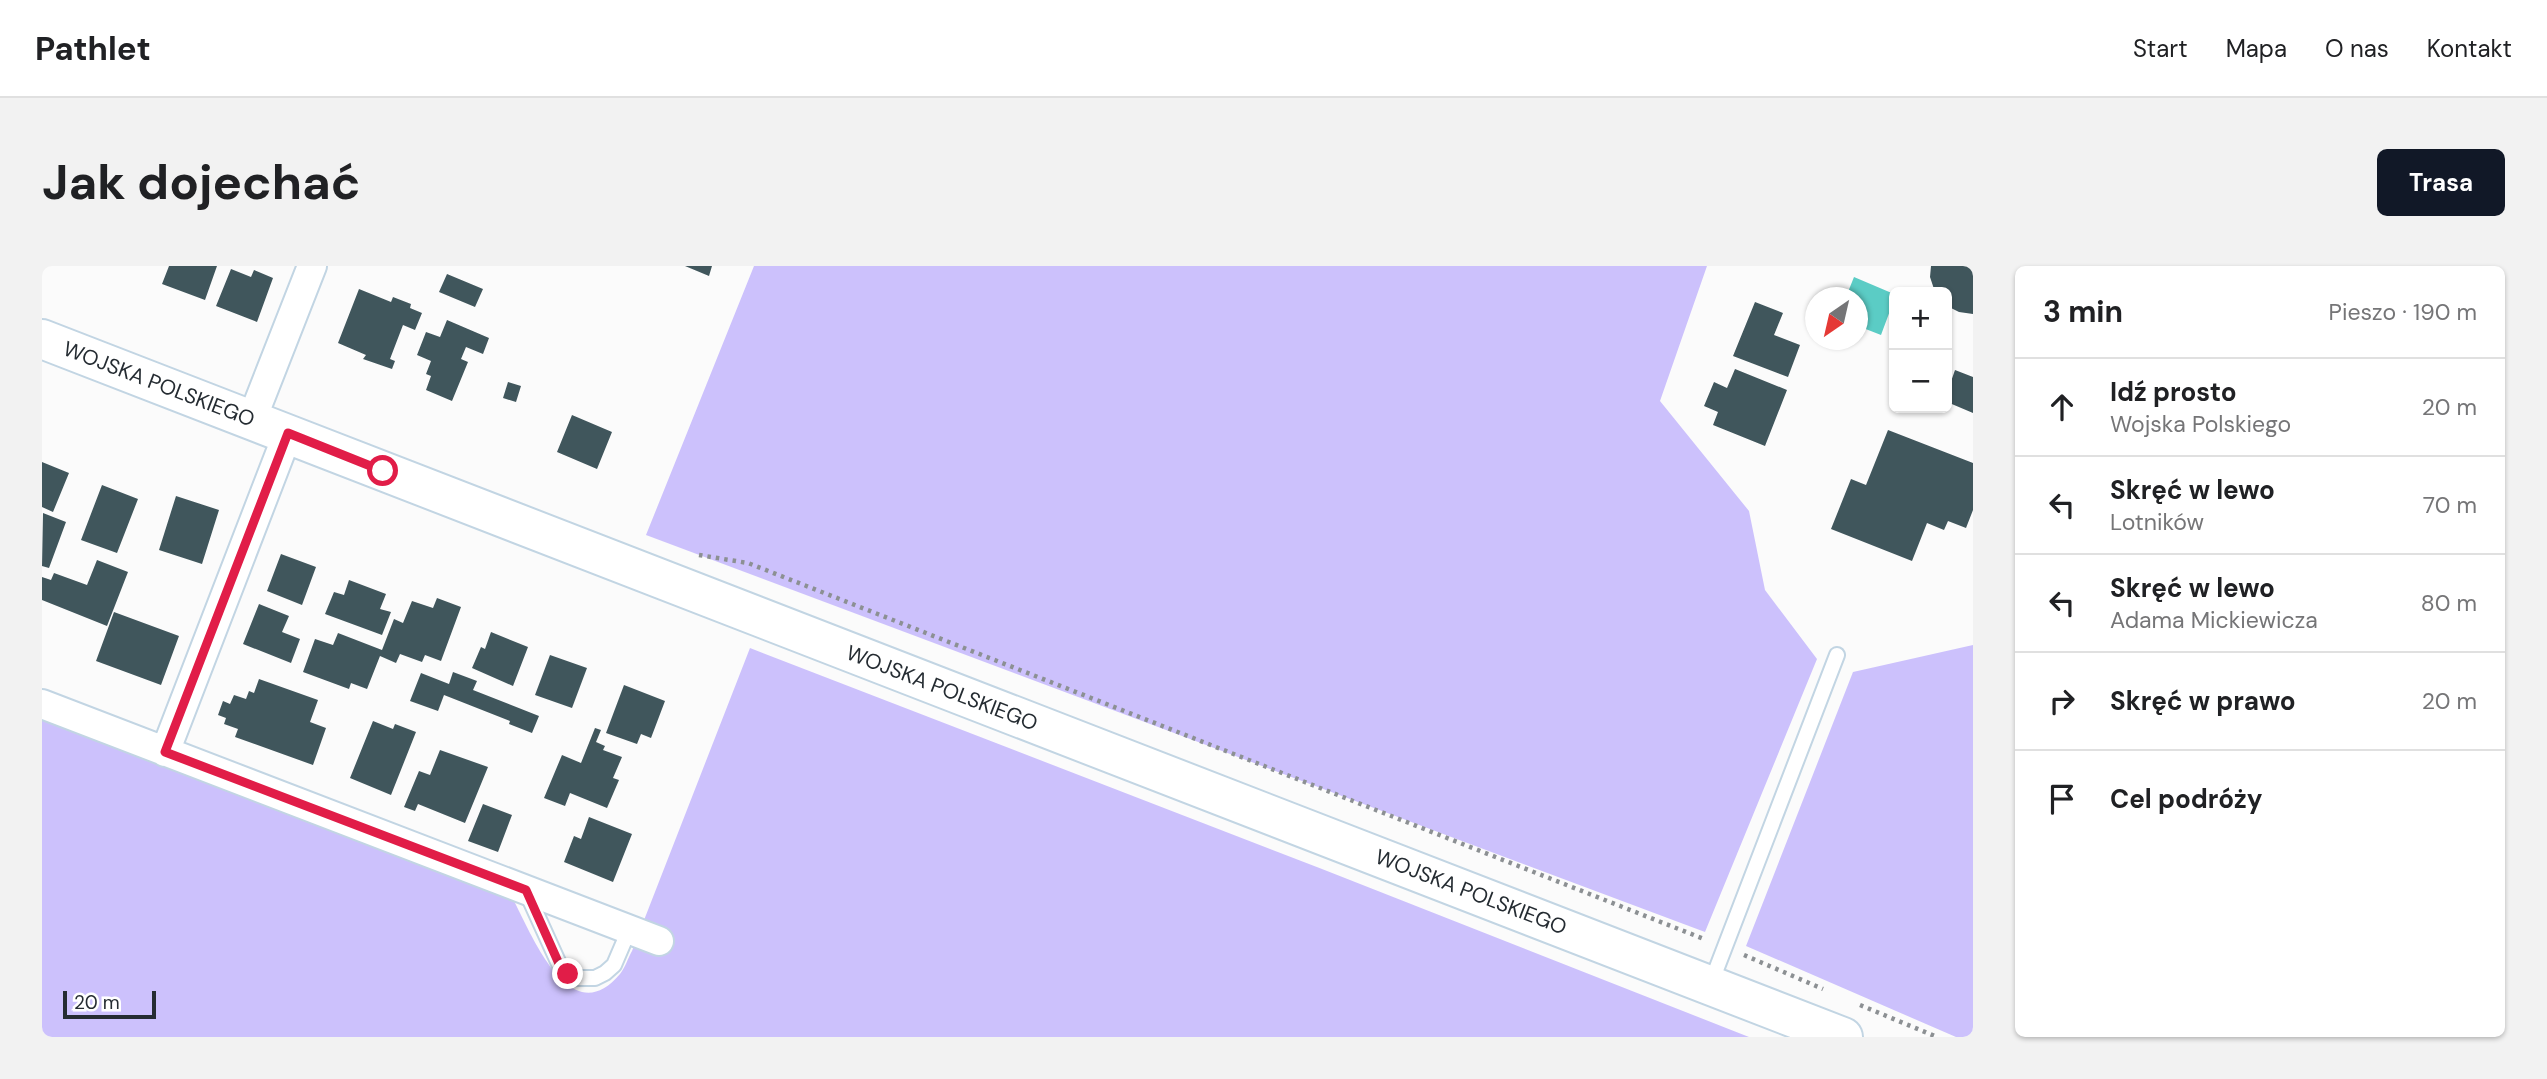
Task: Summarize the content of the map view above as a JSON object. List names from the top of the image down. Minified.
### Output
{"streets":{"street":["WOJSKA POLSKIEGO"]},"scale_bar":"20 m","north":"bottom left","page":{"header":"Pathlet","nav":["Start","Mapa","O nas","Kontakt"],"buttons":"Trasa","title":"Jak dojechać","heading":["3 min","Pieszo · 190 m"],"map_buttons":["+","−"],"list":[["Idź prosto","Wojska Polskiego","20 m"],["Skręć w lewo","Lotników","70 m"],["Skręć w lewo","Adama Mickiewicza","80 m"],["Skręć w prawo","20 m"],"Cel podróży"],"scale":"20 m"}}
